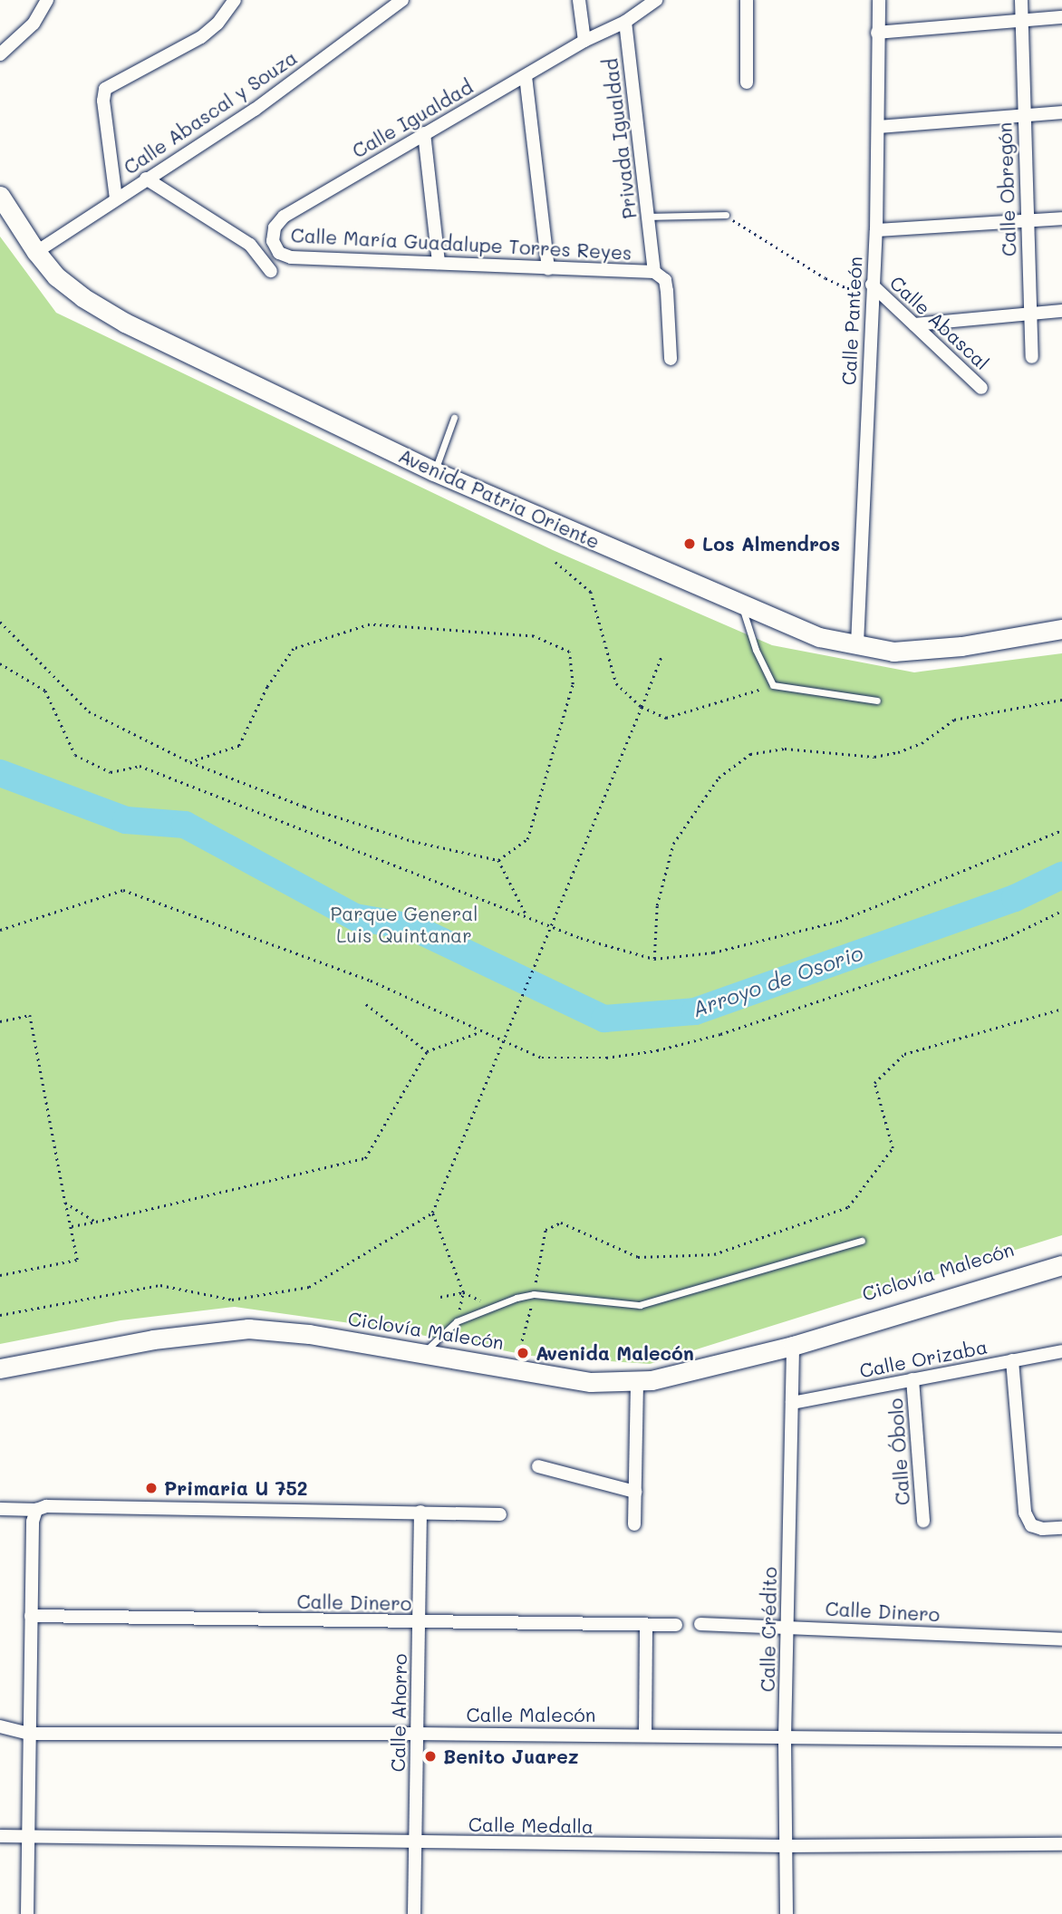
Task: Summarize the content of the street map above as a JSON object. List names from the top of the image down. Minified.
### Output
{"streets":{"street":["Calle Abascal y Souza","Calle Igualdad","Privada Igualdad","Calle Obregón","Calle María Guadalupe Torres Reyes","Calle Panteón","Calle Abascal","Avenida Patria Oriente","Calle Orizaba","Calle Óbolo","Calle Dinero","Calle Crédito","Calle Ahorro","Calle Malecón","Calle Medalla"]},"crossings":[["Calle Abascal y Souza","Avenida Patria Oriente"],["Calle Igualdad","Privada Igualdad"],["Calle Igualdad","Calle María Guadalupe Torres Reyes"],["Privada Igualdad","Calle María Guadalupe Torres Reyes"],["Calle Panteón","Calle Abascal"],["Calle Panteón","Avenida Patria Oriente"],["Calle Orizaba","Calle Óbolo"],["Calle Orizaba","Calle Crédito"],["Calle Dinero","Calle Crédito"],["Calle Dinero","Calle Ahorro"],["Calle Crédito","Calle Malecón"],["Calle Crédito","Calle Medalla"],["Calle Ahorro","Calle Malecón"],["Calle Ahorro","Calle Medalla"]],"water":["Arroyo de Osorio"],"parks":["Parque General Luis Quintanar"],"places":["Los Almendros","Avenida Malecón","Primaria U 752","Benito Juarez"]}
